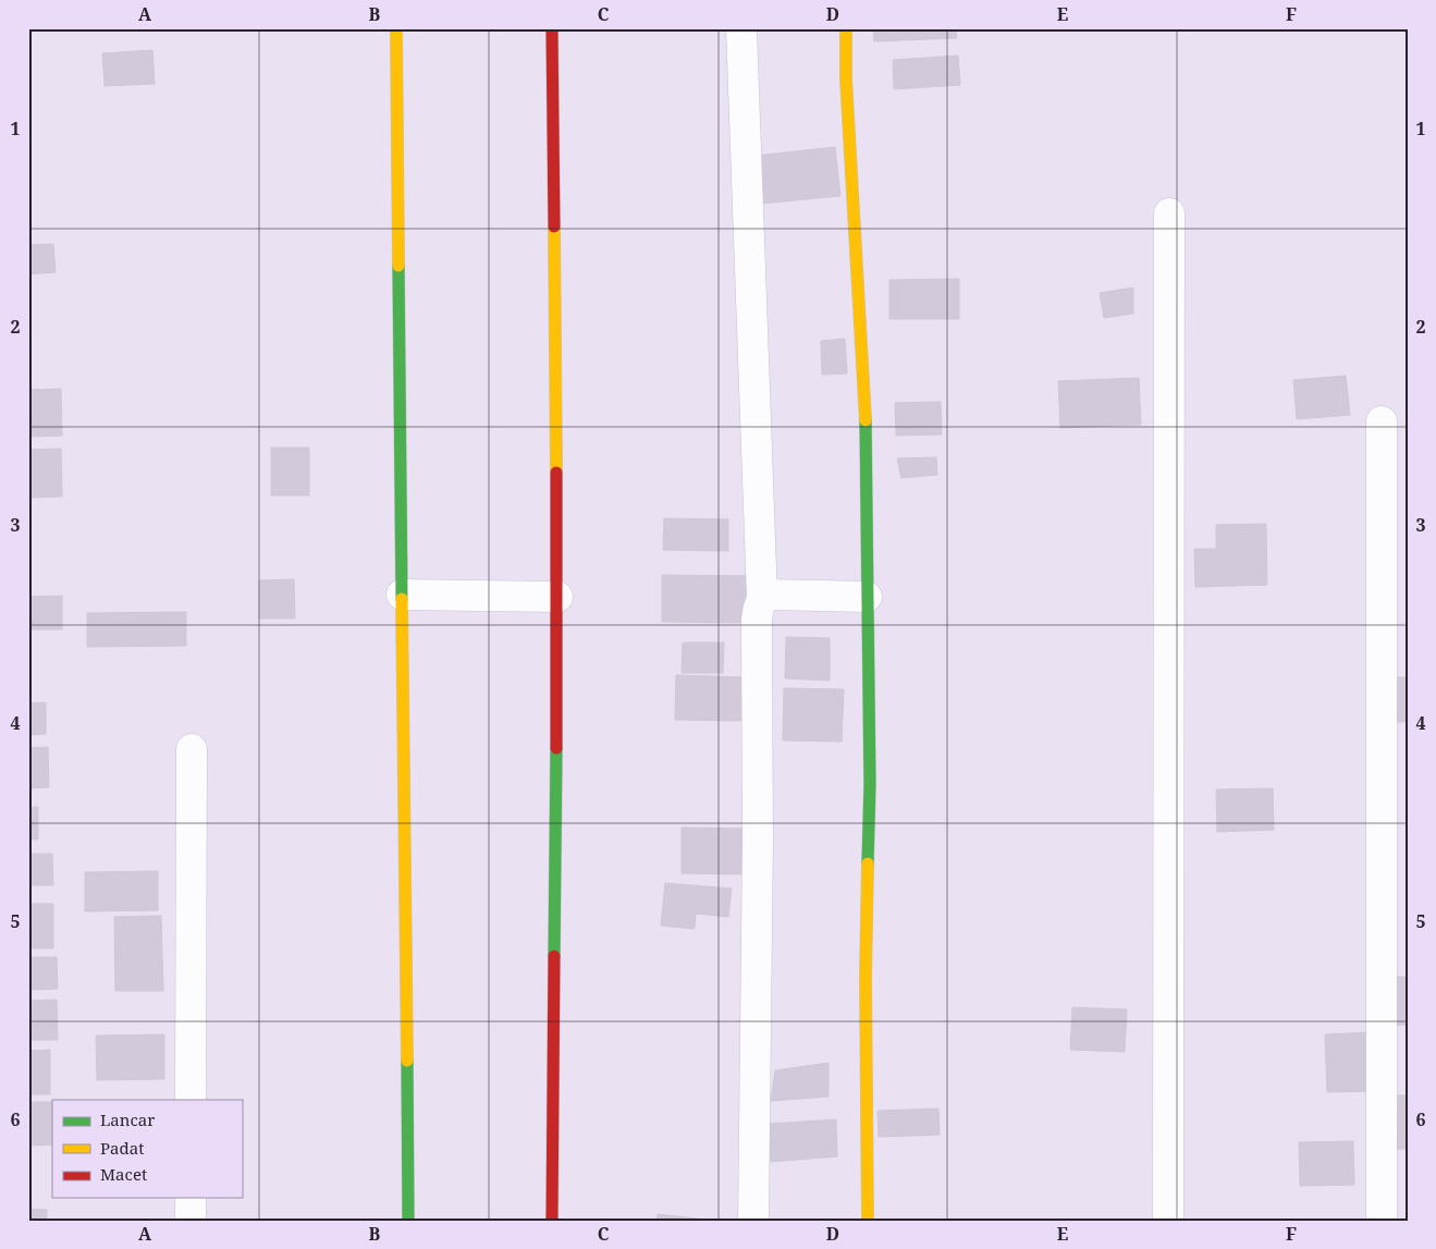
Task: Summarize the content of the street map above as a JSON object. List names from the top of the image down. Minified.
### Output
{"legend":["Lancar","Padat","Macet"],"grid":{"columns":["A","B","C","D","E","F"],"rows":["1","2","3","4","5","6"]}}
